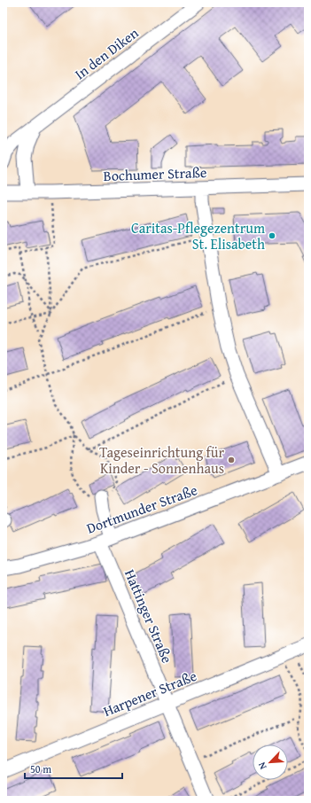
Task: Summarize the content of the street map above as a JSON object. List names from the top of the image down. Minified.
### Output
{"streets":{"street":["In den Diken","Bochumer Straße","Dortmunder Straße","Hattinger Straße","Harpener Straße"]},"crossings":[["Dortmunder Straße","Hattinger Straße"],["Hattinger Straße","Harpener Straße"]],"places":["Caritas-Pflegezentrum St. Elisabeth","Tageseinrichtung für Kinder - Sonnenhaus"],"scale_bar":"50 m","north":"bottom left"}
